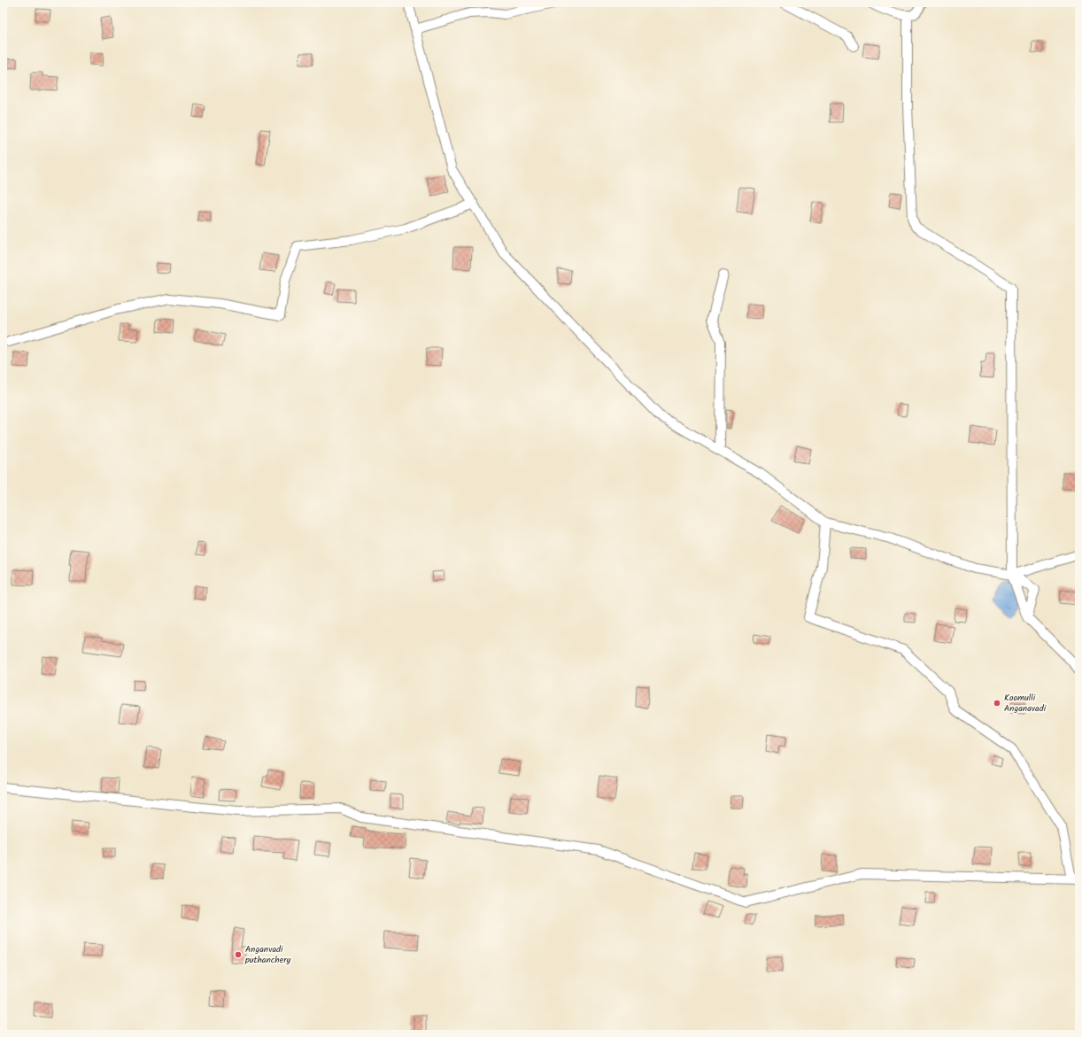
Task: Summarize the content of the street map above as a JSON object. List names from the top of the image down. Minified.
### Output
{"places":["Koomulli Anganavadi","Anganvadi puthanchery"]}
